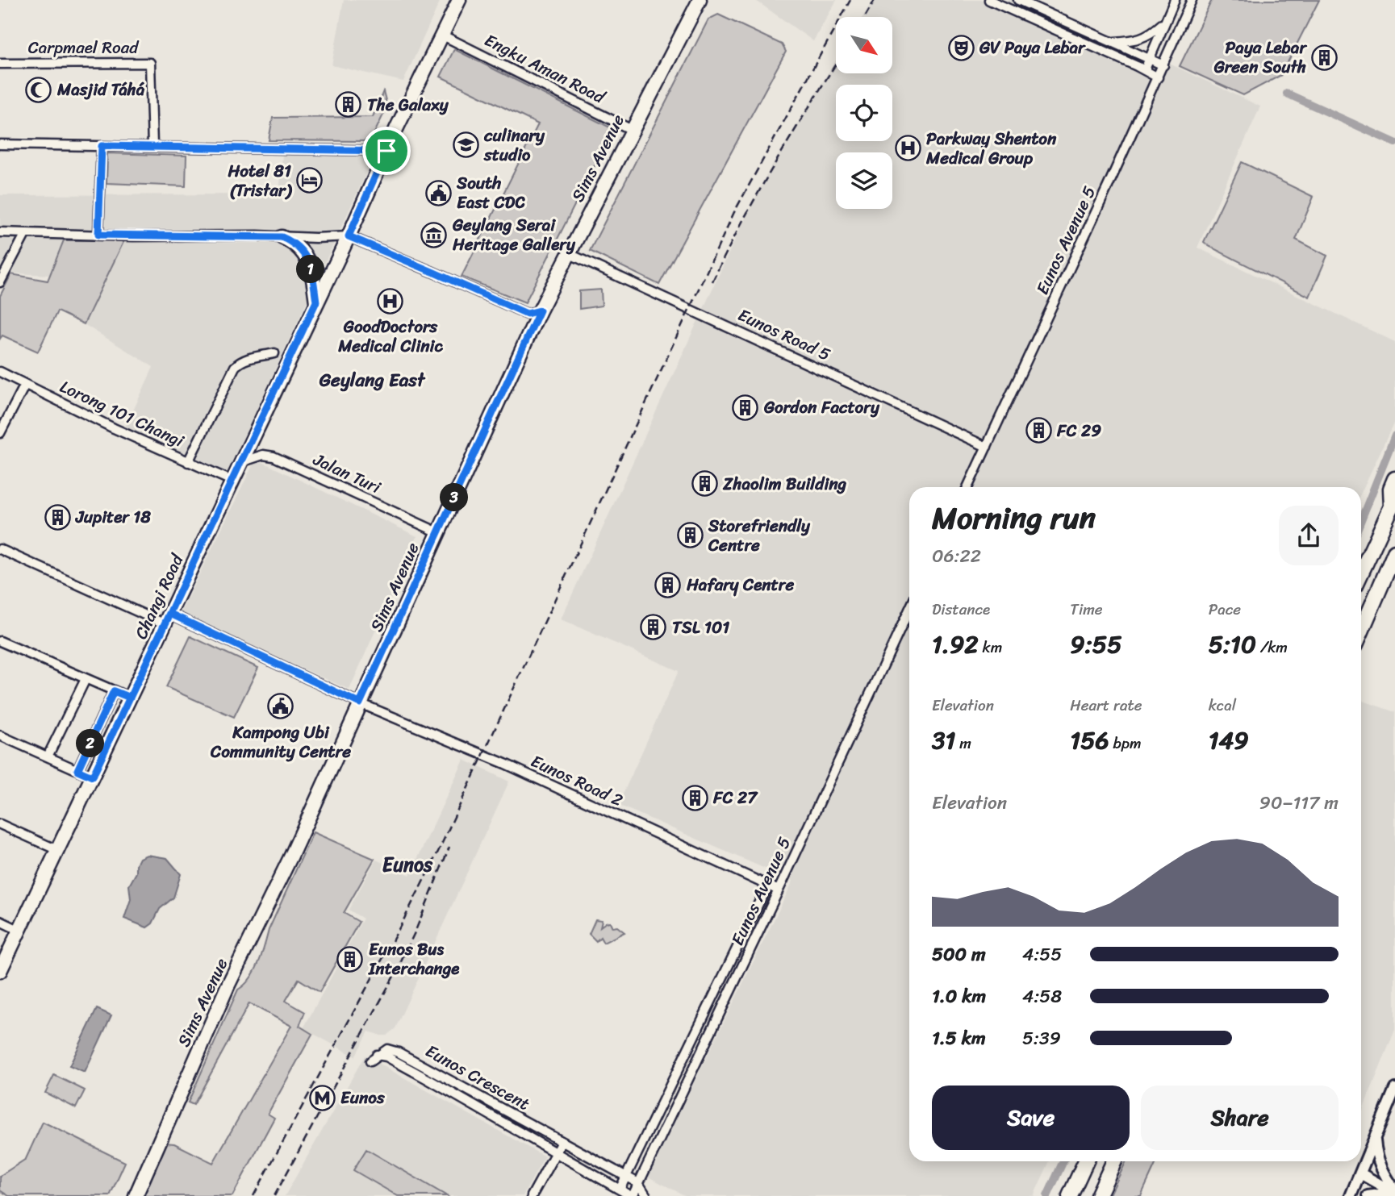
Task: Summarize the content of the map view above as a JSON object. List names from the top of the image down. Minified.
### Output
{"streets":{"main road":["Sims Avenue","Changi Road"],"street":["Carpmael Road","Engku Aman Road","Eunos Avenue 5","Eunos Road 5","Lorong 101 Changi","Jalan Turi","Eunos Road 2","Eunos Crescent"]},"crossings":[["Engku Aman Road","Sims Avenue"],["Engku Aman Road","Changi Road"],["Sims Avenue","Eunos Road 5"],["Sims Avenue","Jalan Turi"],["Sims Avenue","Eunos Road 2"],["Eunos Avenue 5","Eunos Road 5"],["Eunos Avenue 5","Eunos Road 2"],["Eunos Avenue 5","Eunos Crescent"],["Lorong 101 Changi","Changi Road"],["Jalan Turi","Changi Road"],["Changi Road","Eunos Road 2"]],"districts":["Geylang East","Eunos"],"places":{"theatre":["GV Paya Lebar"],"building":["Paya Lebar Green South","The Galaxy","Gordon Factory","FC 29","Zhaolim Building","Jupiter 18","Storefriendly Centre","Hafary Centre","TSL 101","FC 27","Eunos Bus Interchange"],"mosque":["Masjid Táhá"],"school or university":["culinary studio"],"hospital":["Parkway Shenton Medical Group","GoodDoctors Medical Clinic"],"hotel":["Hotel 81 (Tristar)"],"public building":["South East CDC","Kampong Ubi Community Centre"],"museum":["Geylang Serai Heritage Gallery"],"metro station":["Eunos"]},"north":"bottom right","page":{"pins":["1","3","2"],"heading":["Morning run","06:22"],"stats":[["Distance","1.92 km"],["Time","9:55"],["Pace","5:10 /km"],["Elevation","31 m"],["Heart rate","156 bpm"],["kcal","149"]],"chart":["Elevation","90–117 m"],"list":[{"name":"500 m","note":"4:55"},{"name":"1.0 km","note":"4:58"},{"name":"1.5 km","note":"5:39"}],"buttons":["Save","Share"]}}
